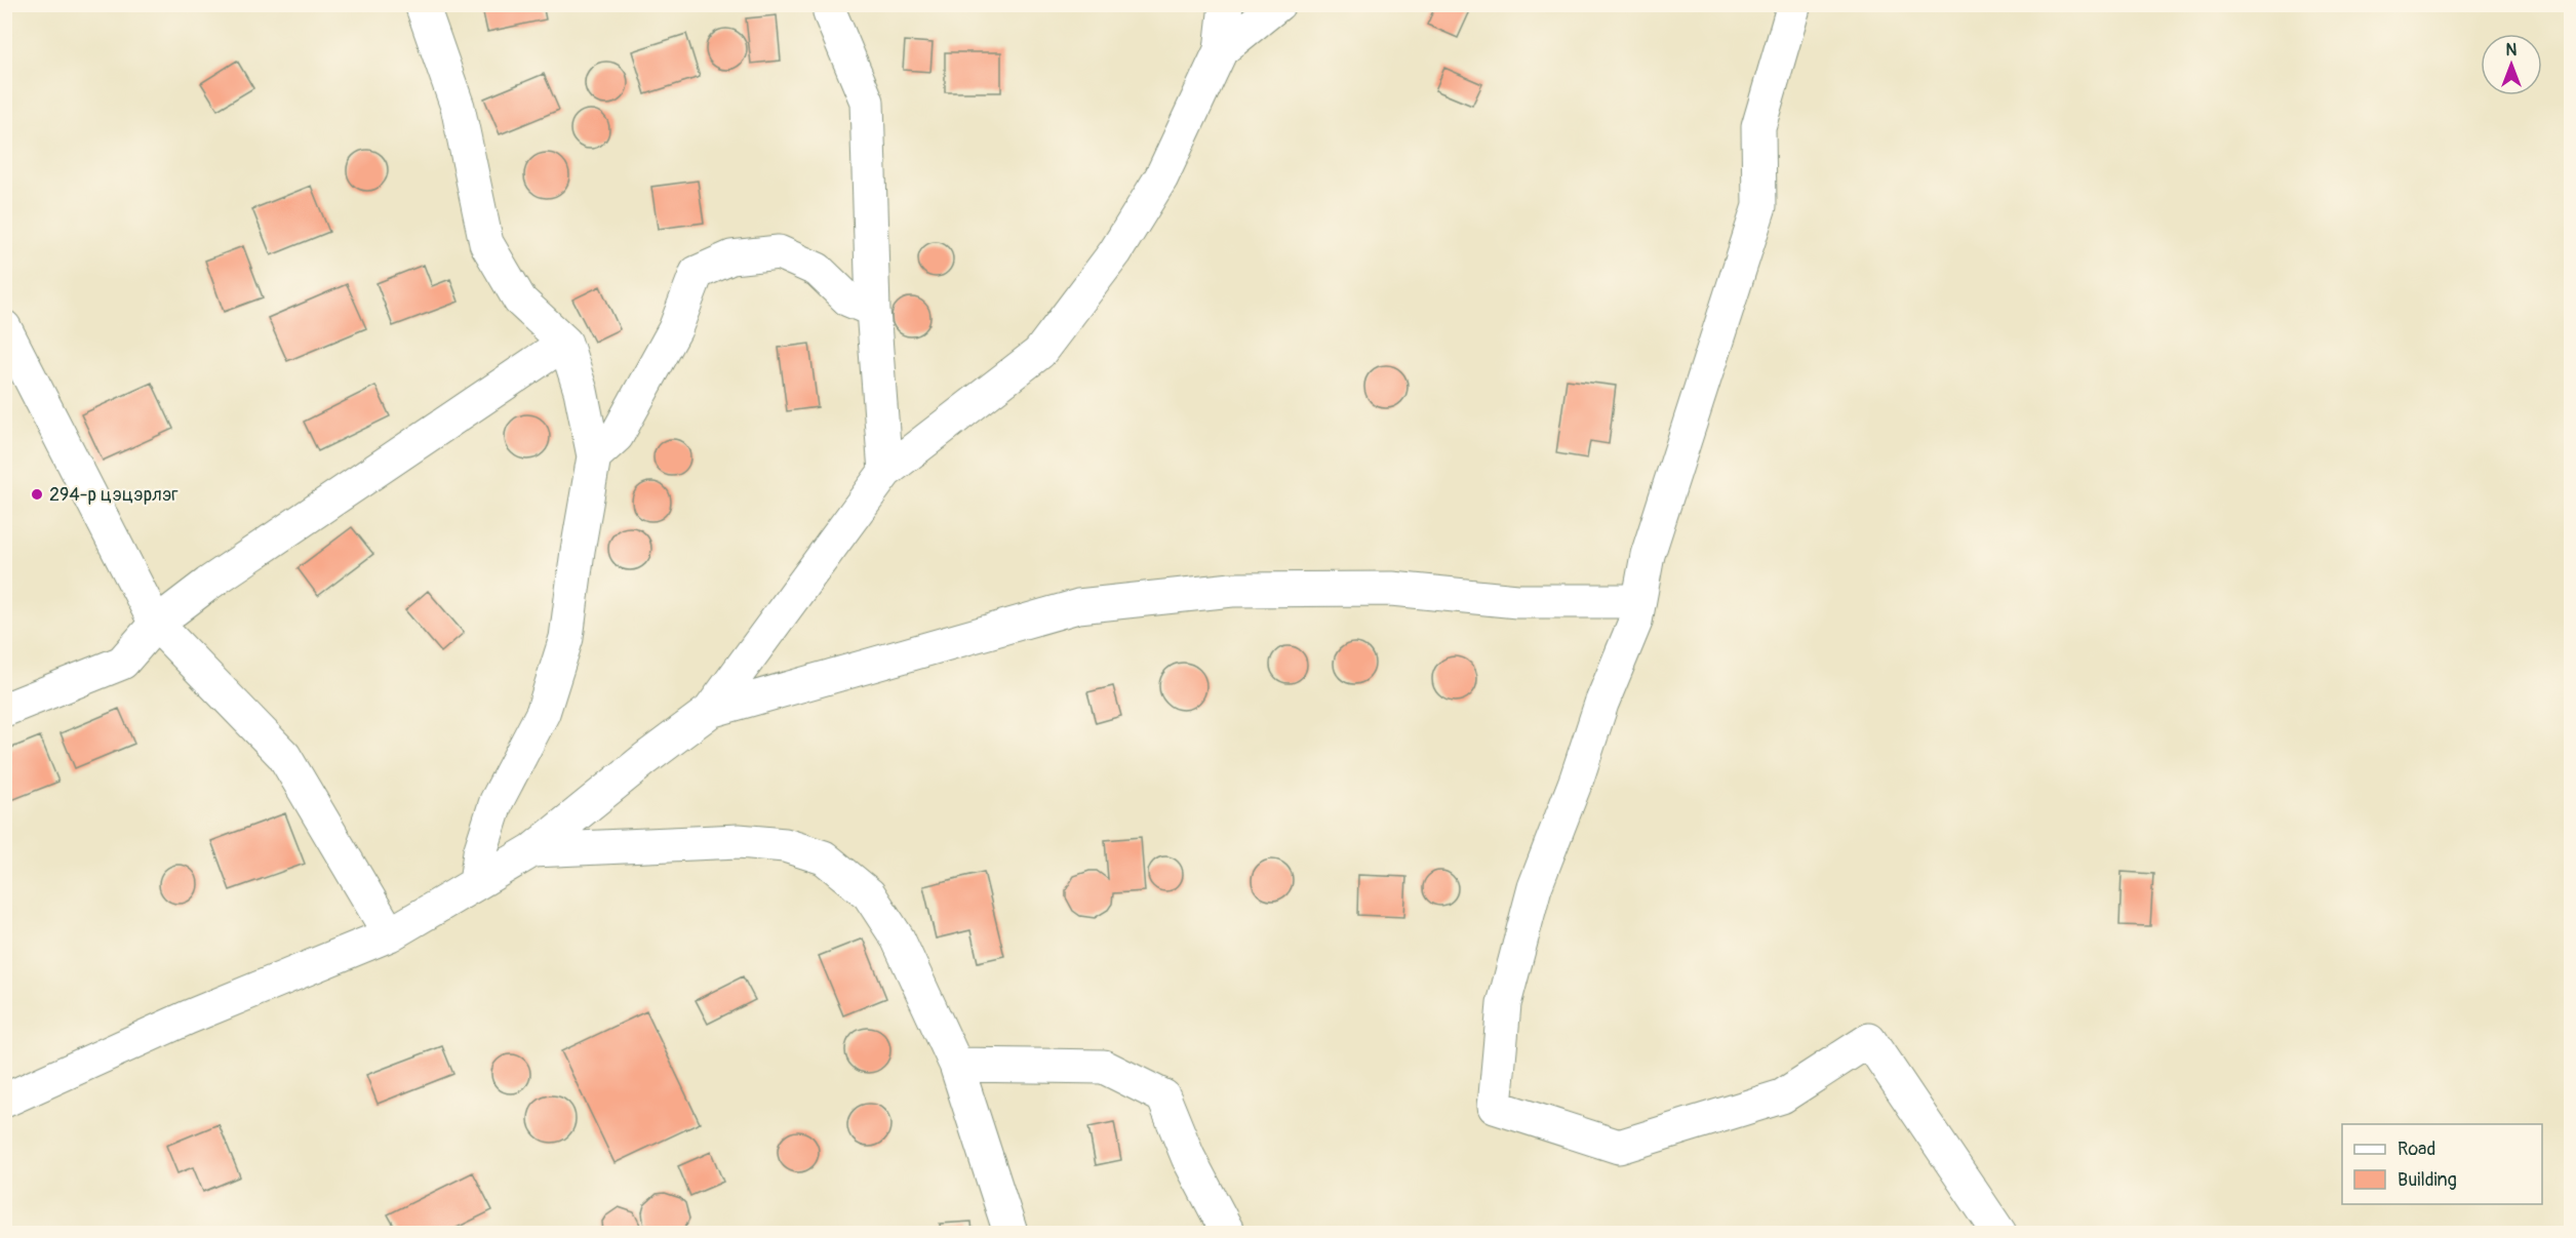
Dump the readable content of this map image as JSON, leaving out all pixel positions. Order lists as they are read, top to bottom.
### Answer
{
  "places": ["294-р цэцэрлэг"],
  "legend": ["Road", "Building"],
  "north": "top"
}
